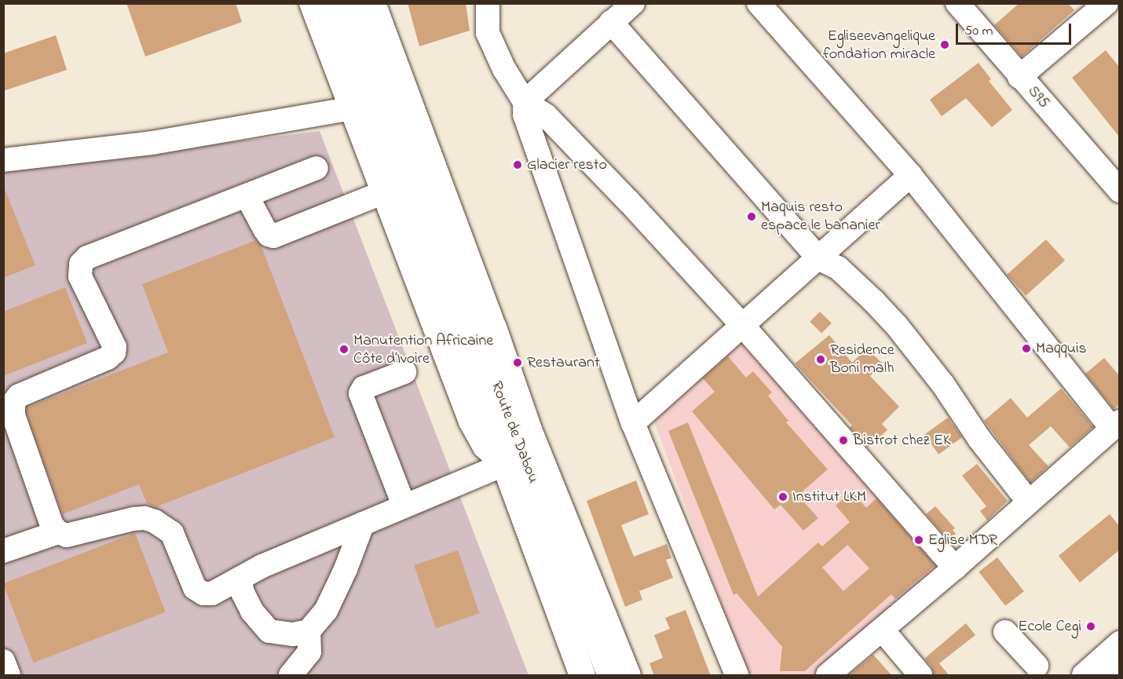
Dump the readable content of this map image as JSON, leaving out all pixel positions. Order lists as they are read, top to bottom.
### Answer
{
  "streets": {
    "main road": ["Route de Dabou"],
    "street": ["S95"]
  },
  "places": [
    "Egliseevangelique fondation miracle",
    "Glacier resto",
    "Maquis resto espace le bananier",
    "Maqquis",
    "Manutention Africaine Côte d’Ivoire",
    "Residence Boni malh",
    "Restaurant",
    "Bistrot chez EK",
    "Institut LKM",
    "Eglise MDR",
    "Ecole Cegi"
  ],
  "scale_bar": "50 m"
}
